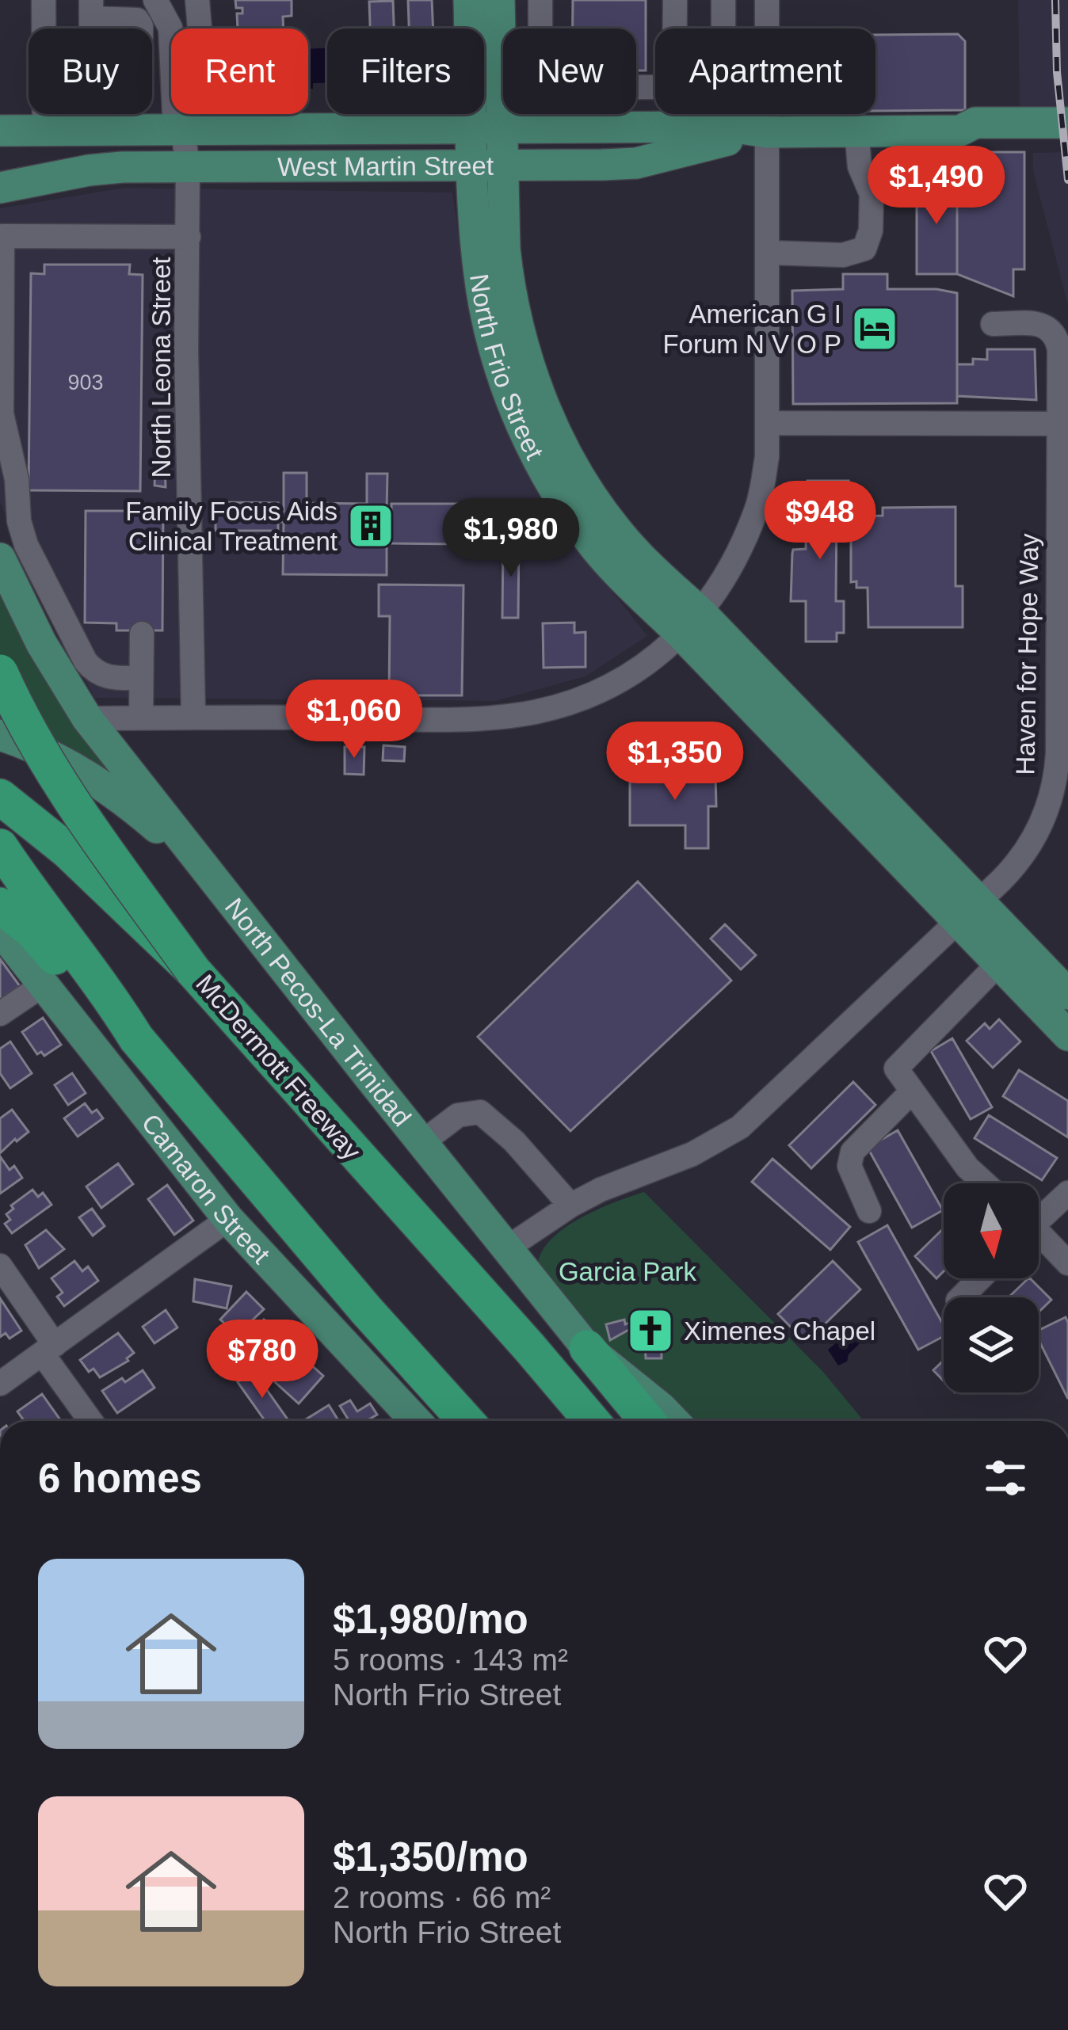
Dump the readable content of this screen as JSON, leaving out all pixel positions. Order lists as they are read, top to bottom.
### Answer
{
  "streets": {
    "highway": ["McDermott Freeway"],
    "main road": [
      "West Martin Street",
      "North Frio Street",
      "North Pecos-La Trinidad",
      "Camaron Street"
    ],
    "street": ["North Leona Street", "Haven for Hope Way"]
  },
  "crossings": [
    ["West Martin Street", "North Frio Street"],
    ["West Martin Street", "North Leona Street"],
    ["North Frio Street", "Haven for Hope Way"],
    ["Haven for Hope Way", "North Pecos-La Trinidad"]
  ],
  "parks": ["Garcia Park"],
  "places": {
    "hotel": ["American G I Forum N V O P"],
    "building": ["Family Focus Aids Clinical Treatment"],
    "church": ["Ximenes Chapel"]
  },
  "house_numbers": ["903"],
  "north": "bottom",
  "page": {
    "chip": [
      "Buy",
      "Rent",
      "Filters",
      "New",
      "Apartment"
    ],
    "price": [
      "$1,490",
      "$948",
      "$1,980",
      "$1,060",
      "$1,350",
      "$780"
    ],
    "heading": "6 homes",
    "list": [
      {
        "name": "$1,980/mo",
        "note": "5 rooms · 143 m² · North Frio Street"
      },
      {
        "name": "$1,350/mo",
        "note": "2 rooms · 66 m² · North Frio Street"
      }
    ]
  }
}
